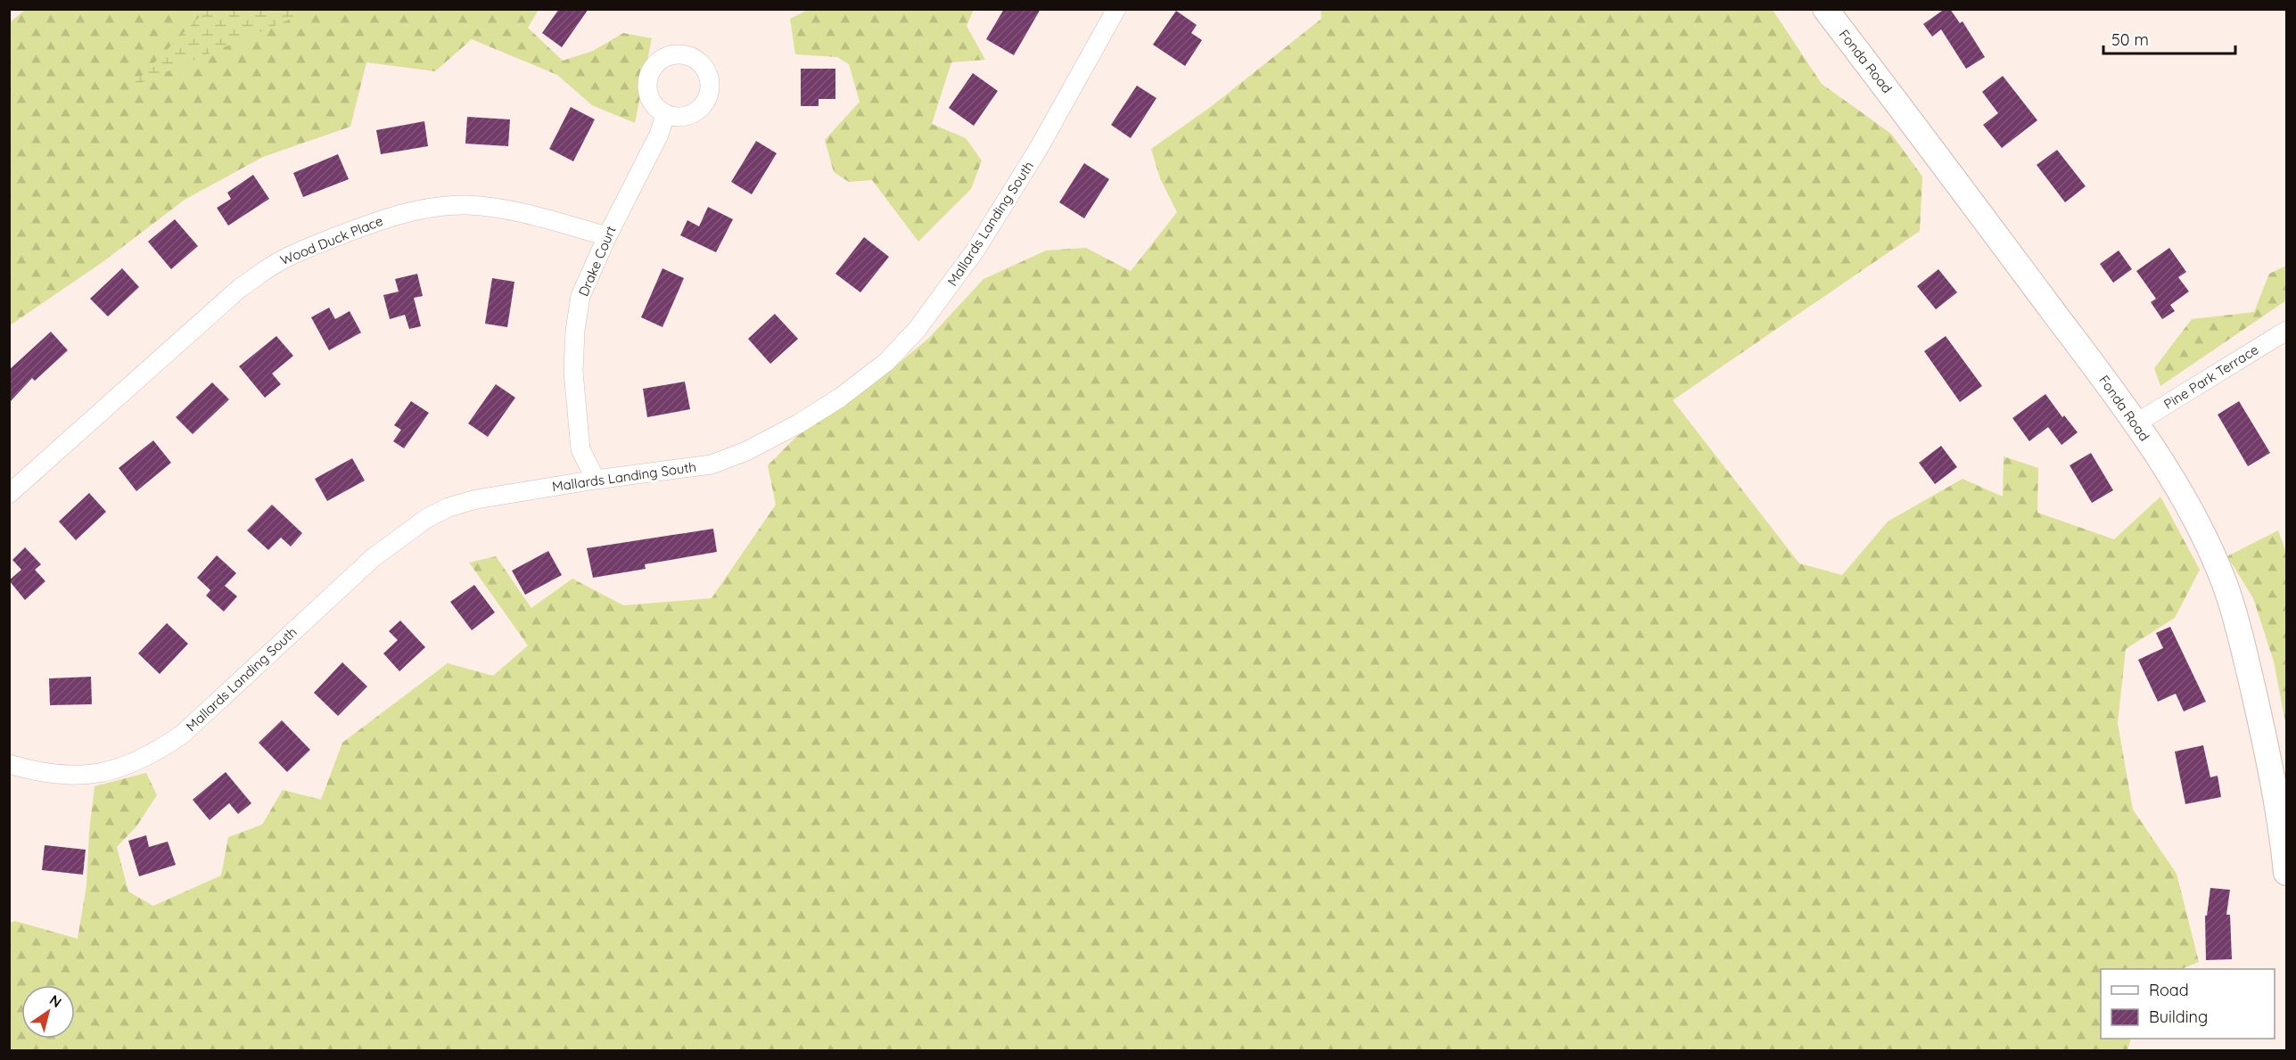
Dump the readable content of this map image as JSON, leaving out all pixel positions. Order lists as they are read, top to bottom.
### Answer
{
  "streets": {
    "street": [
      "Fonda Road",
      "Mallards Landing South",
      "Wood Duck Place",
      "Drake Court",
      "Pine Park Terrace"
    ]
  },
  "crossings": [
    ["Fonda Road", "Pine Park Terrace"],
    ["Mallards Landing South", "Drake Court"],
    ["Wood Duck Place", "Drake Court"]
  ],
  "legend": ["Road", "Building"],
  "scale_bar": "50 m",
  "north": "top right"
}
